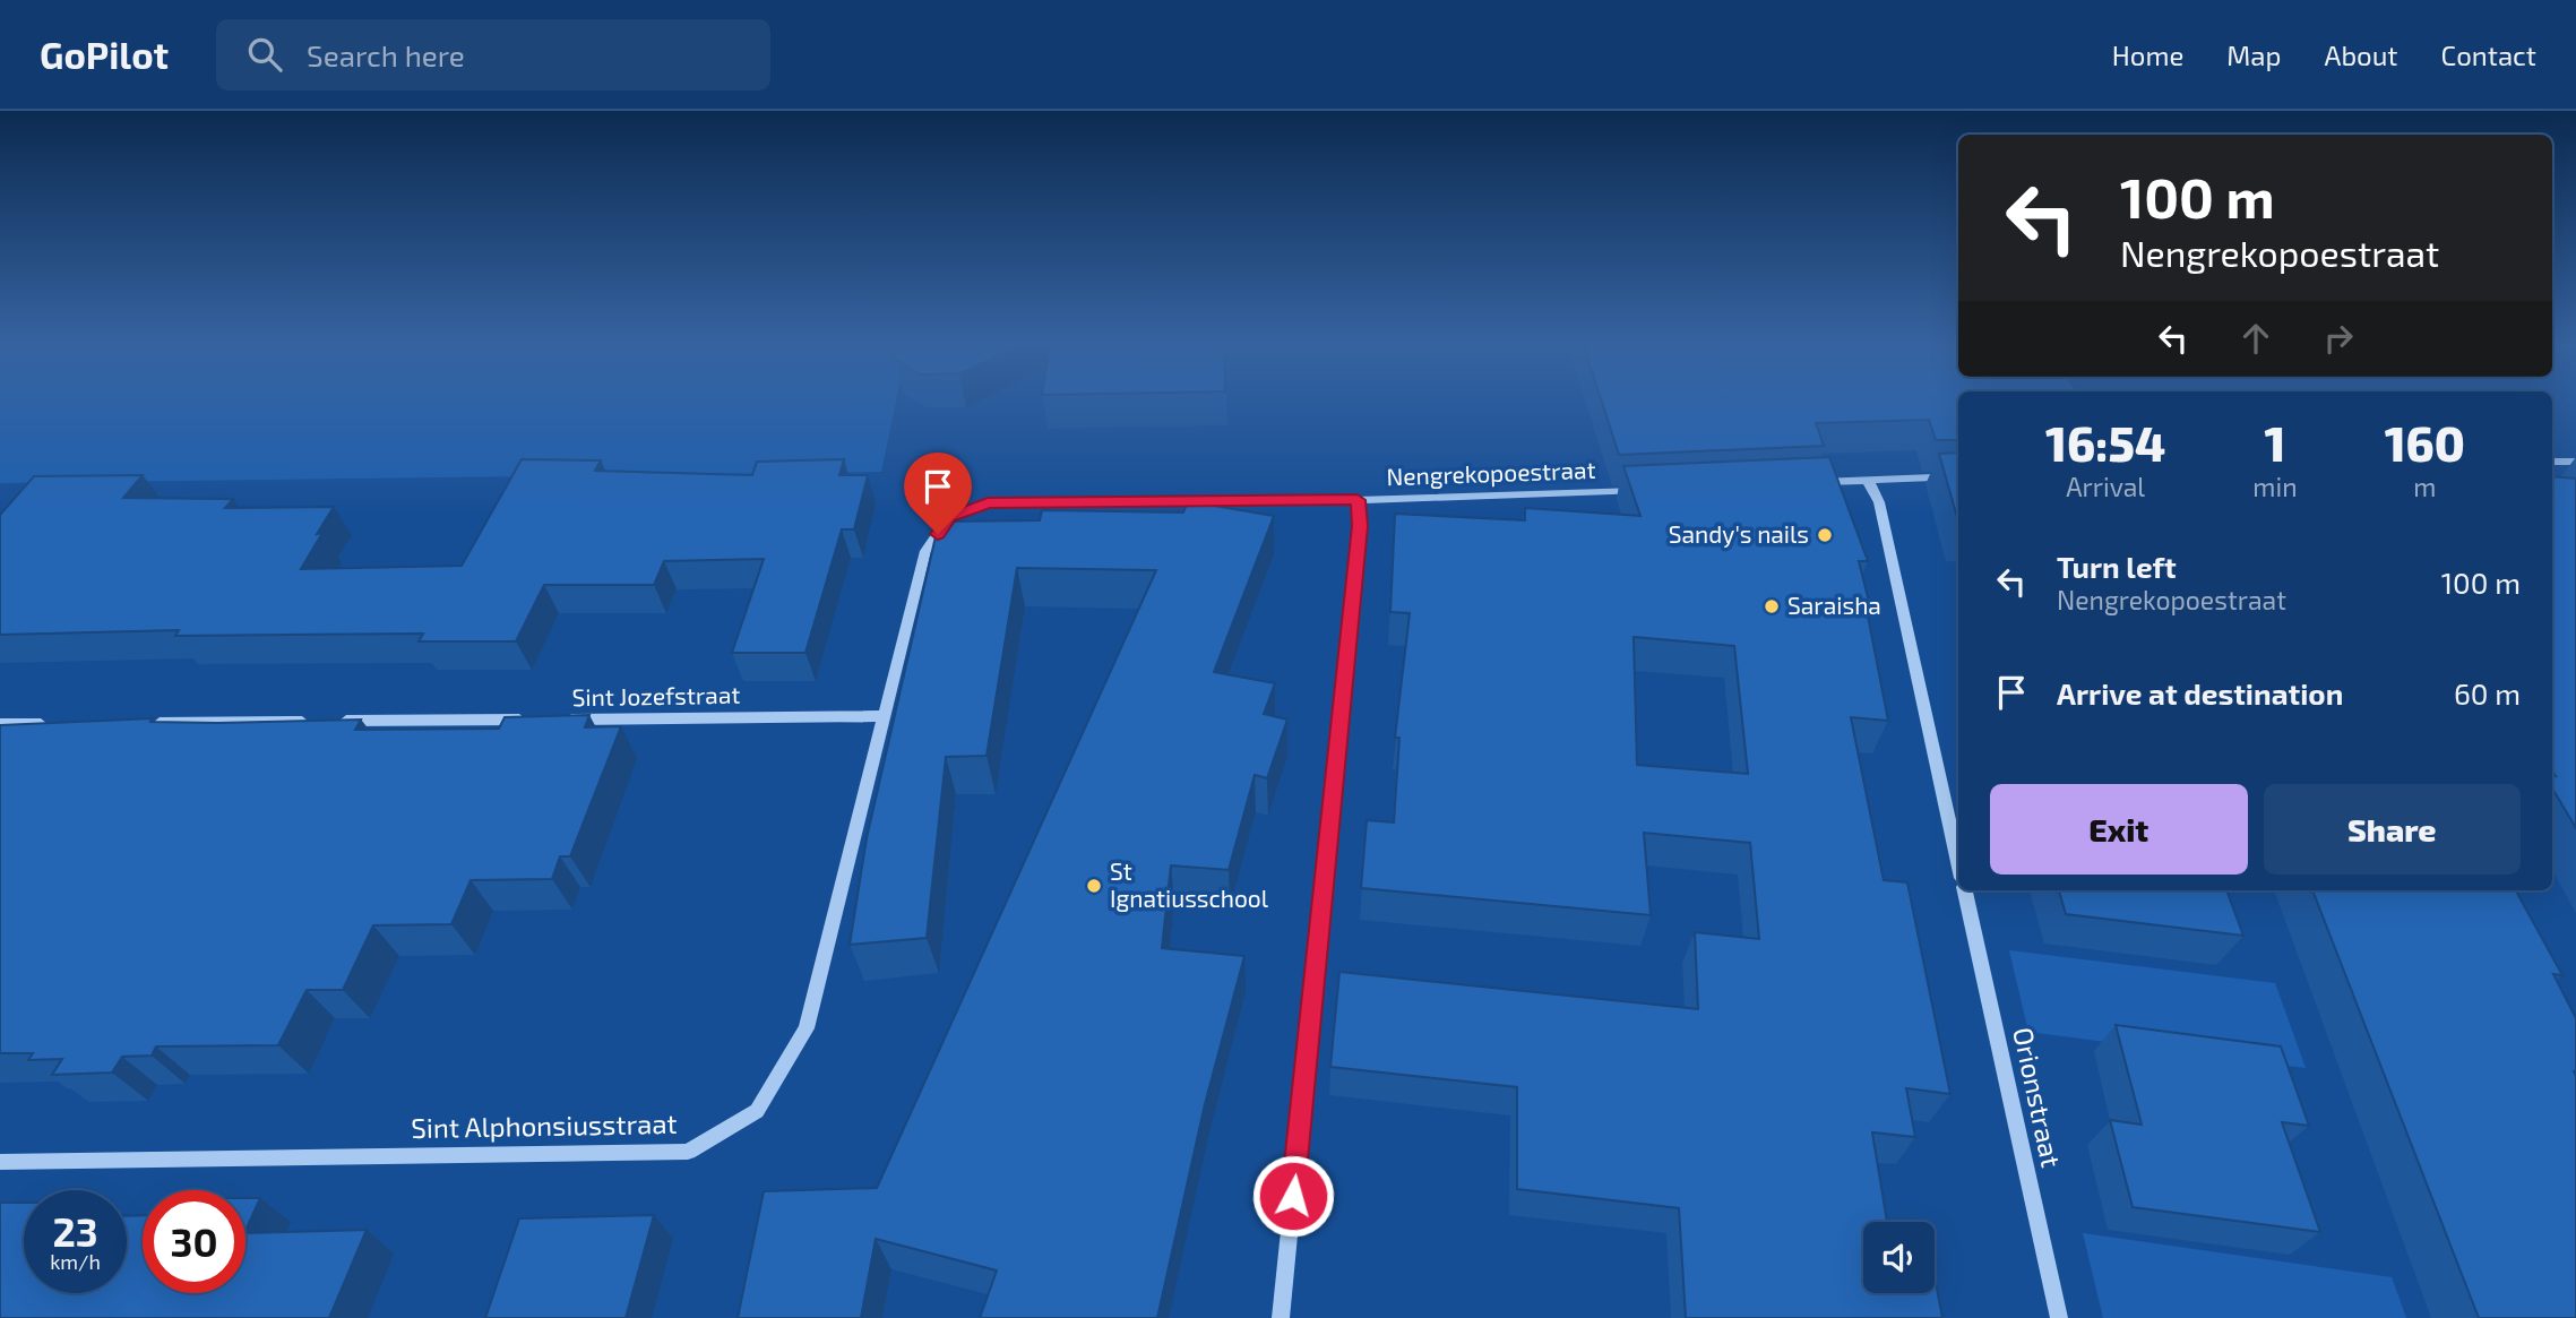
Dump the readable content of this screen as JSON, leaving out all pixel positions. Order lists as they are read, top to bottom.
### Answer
{
  "streets": {
    "street": [
      "Nengrekopoestraat",
      "Sint Jozefstraat",
      "Orionstraat",
      "Sint Alphonsiusstraat"
    ]
  },
  "crossings": [
    ["Nengrekopoestraat", "Sint Jozefstraat"],
    ["Nengrekopoestraat", "Sint Alphonsiusstraat"],
    ["Sint Jozefstraat", "Sint Alphonsiusstraat"]
  ],
  "places": ["Sandy's nails", "Saraisha", "St Ignatiusschool"],
  "page": {
    "header": "GoPilot",
    "search": "Search here",
    "nav": [
      "Home",
      "Map",
      "About",
      "Contact"
    ],
    "turn": ["100 m", "Nengrekopoestraat"],
    "eta": [
      "16:54",
      "Arrival",
      "1",
      "min",
      "160",
      "m"
    ],
    "list": [
      {
        "name": "Turn left",
        "note": "Nengrekopoestraat",
        "value": "100 m"
      },
      {
        "name": "Arrive at destination",
        "value": "60 m"
      }
    ],
    "buttons": ["Exit", "Share"],
    "speed": "23 km/h",
    "limit": "30"
  }
}
